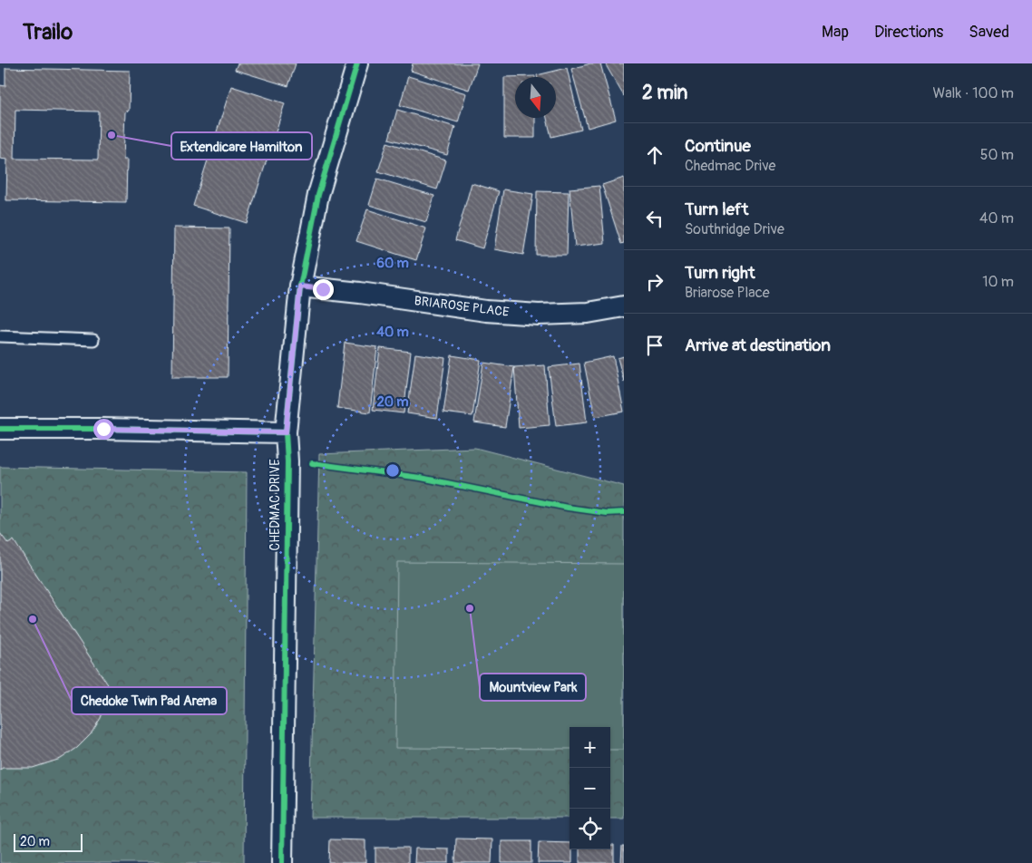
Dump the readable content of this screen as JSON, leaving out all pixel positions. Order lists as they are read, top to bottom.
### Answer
{
  "streets": {
    "street": ["BRIAROSE PLACE", "CHEDMAC DRIVE"]
  },
  "crossings": [
    ["BRIAROSE PLACE", "CHEDMAC DRIVE"]
  ],
  "places": ["Extendicare Hamilton", "Mountview Park", "Chedoke Twin Pad Arena"],
  "scale_bar": "20 m",
  "north": "bottom",
  "page": {
    "header": "Trailo",
    "nav": ["Map", "Directions", "Saved"],
    "heading": ["2 min", "Walk · 100 m"],
    "list": [
      ["Continue", "Chedmac Drive", "50 m"],
      ["Turn left", "Southridge Drive", "40 m"],
      ["Turn right", "Briarose Place", "10 m"],
      "Arrive at destination"
    ],
    "map_buttons": ["+", "−"],
    "scale": "20 m"
  },
  "rings": ["60 m", "40 m", "20 m"]
}
